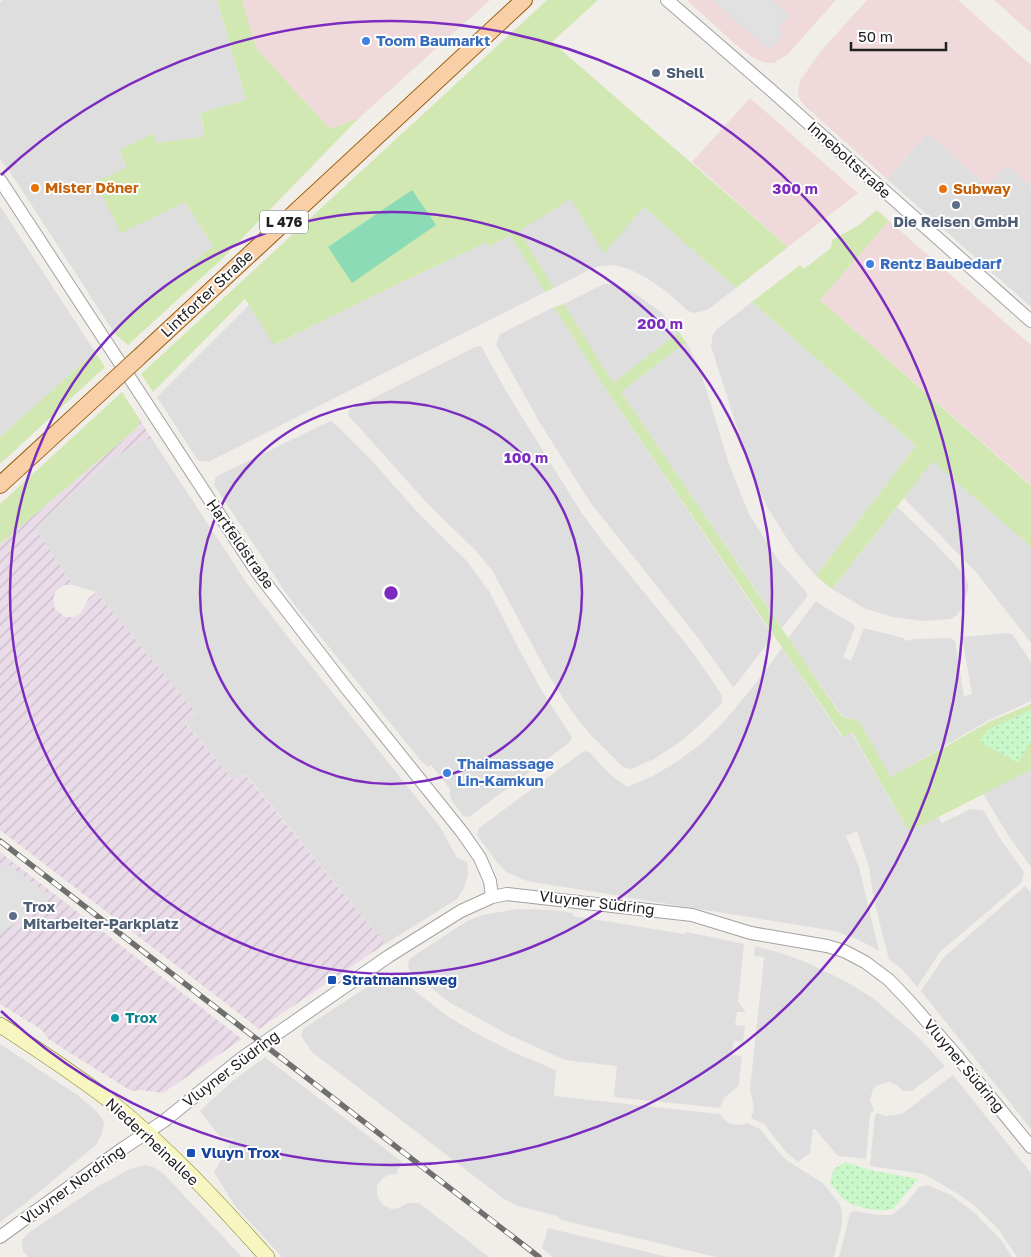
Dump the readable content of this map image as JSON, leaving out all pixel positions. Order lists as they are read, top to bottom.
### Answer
{
  "streets": {
    "main road": ["L 476", "Lintforter Straße", "Niederrheinallee"],
    "street": [
      "Inneboltstraße",
      "Hartfeldstraße",
      "Vluyner Südring",
      "Vluyner Nordring"
    ]
  },
  "crossings": [
    ["Hartfeldstraße", "Vluyner Südring"],
    ["Vluyner Südring", "Niederrheinallee"],
    ["Vluyner Südring", "Vluyner Nordring"],
    ["Niederrheinallee", "Vluyner Nordring"]
  ],
  "places": {
    "other": [
      "Toom Baumarkt",
      "Shell",
      "Mister Döner",
      "Subway",
      "Die Reisen GmbH",
      "Rentz Baubedarf",
      "Thaimassage Lin-Kamkun",
      "Trox Mitarbeiter-Parkplatz",
      "Trox"
    ],
    "transit": ["Stratmannsweg", "Vluyn Trox"]
  },
  "scale_bar": "50 m",
  "rings": ["300 m", "200 m", "100 m"]
}
